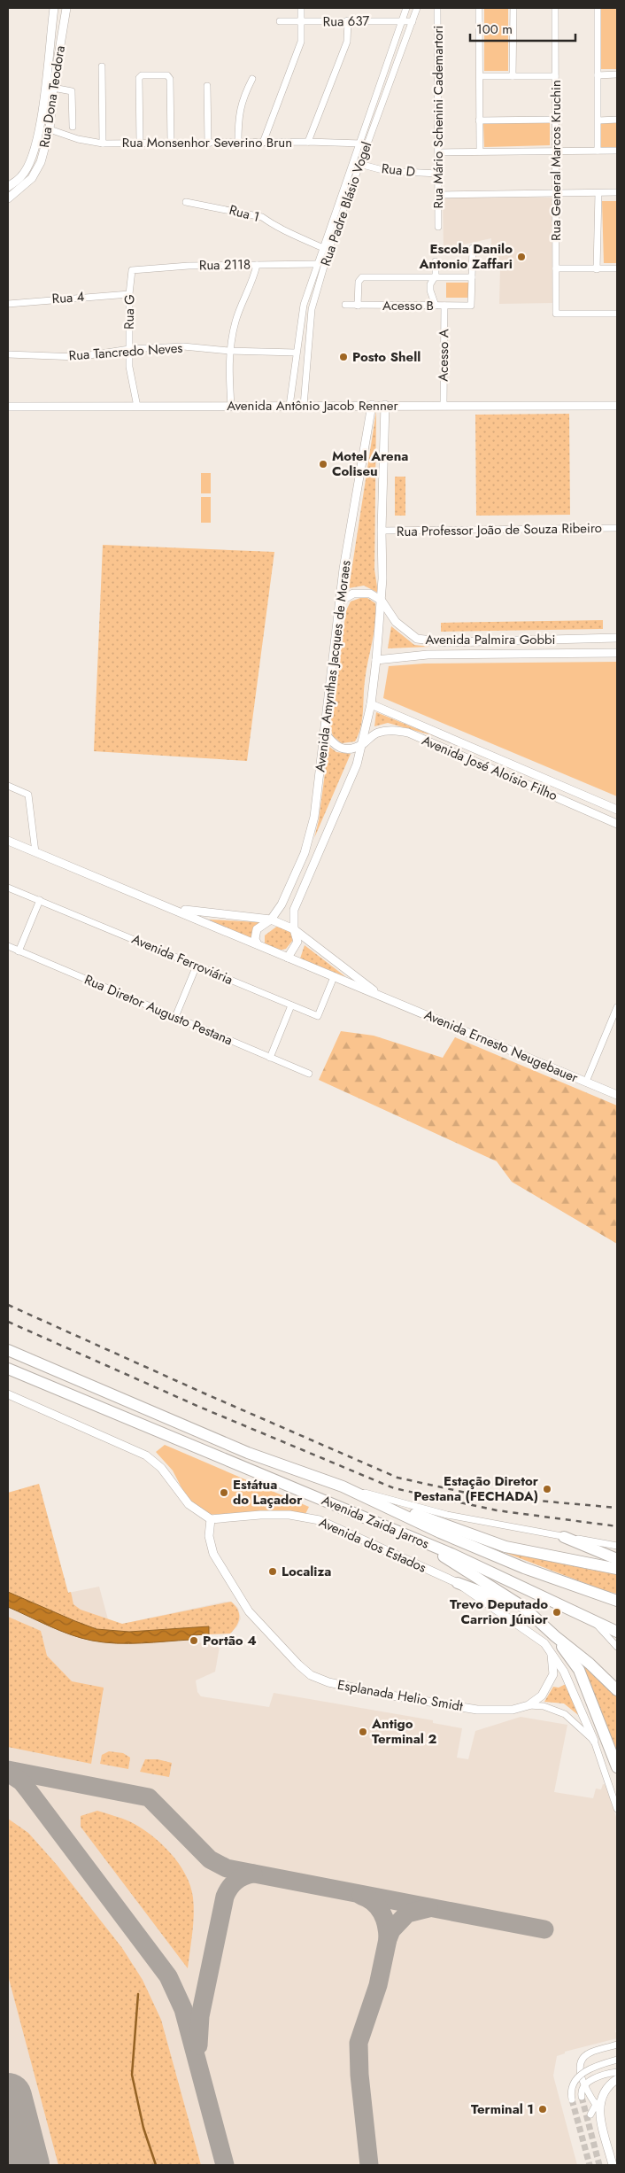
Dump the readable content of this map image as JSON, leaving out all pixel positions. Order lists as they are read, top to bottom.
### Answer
{
  "streets": {
    "highway": ["Avenida Zaida Jarros"],
    "street": [
      "Rua 637",
      "Rua Dona Teodora",
      "Rua Mário Schenini Cademartori",
      "Rua Monsenhor Severino Brun",
      "Rua General Marcos Kruchin",
      "Rua D",
      "Rua Padre Blásio Vogel",
      "Rua 1",
      "Rua 2118",
      "Rua 4",
      "Acesso B",
      "Rua G",
      "Rua Tancredo Neves",
      "Acesso A",
      "Avenida Antônio Jacob Renner",
      "Rua Professor João de Souza Ribeiro",
      "Avenida Palmira Gobbi",
      "Avenida Amynthas Jacques de Moraes",
      "Avenida José Aloísio Filho",
      "Avenida Ferroviária",
      "Rua Diretor Augusto Pestana",
      "Avenida Ernesto Neugebauer",
      "Avenida dos Estados",
      "Esplanada Helio Smidt"
    ]
  },
  "crossings": [
    ["Rua 637", "Rua Padre Blásio Vogel"],
    ["Rua Dona Teodora", "Rua Monsenhor Severino Brun"],
    ["Rua Mário Schenini Cademartori", "Rua D"],
    ["Rua Monsenhor Severino Brun", "Rua Padre Blásio Vogel"],
    ["Rua D", "Rua Padre Blásio Vogel"],
    ["Rua Padre Blásio Vogel", "Rua 1"],
    ["Rua Padre Blásio Vogel", "Rua 2118"],
    ["Rua Padre Blásio Vogel", "Rua Tancredo Neves"],
    ["Rua Padre Blásio Vogel", "Avenida Antônio Jacob Renner"],
    ["Rua 2118", "Rua G"],
    ["Rua 4", "Rua G"],
    ["Acesso B", "Acesso A"],
    ["Rua G", "Rua Tancredo Neves"],
    ["Rua G", "Avenida Antônio Jacob Renner"],
    ["Acesso A", "Avenida Antônio Jacob Renner"],
    ["Avenida Antônio Jacob Renner", "Avenida Amynthas Jacques de Moraes"],
    ["Avenida Amynthas Jacques de Moraes", "Avenida Ernesto Neugebauer"],
    ["Avenida Ferroviária", "Avenida Ernesto Neugebauer"],
    ["Avenida dos Estados", "Esplanada Helio Smidt"]
  ],
  "places": [
    "Escola Danilo Antonio Zaffari",
    "Posto Shell",
    "Motel Arena Coliseu",
    "Estação Diretor Pestana (FECHADA)",
    "Estátua do Laçador",
    "Localiza",
    "Trevo Deputado Carrion Júnior",
    "Portão 4",
    "Antigo Terminal 2",
    "Terminal 1"
  ],
  "scale_bar": "100 m"
}
